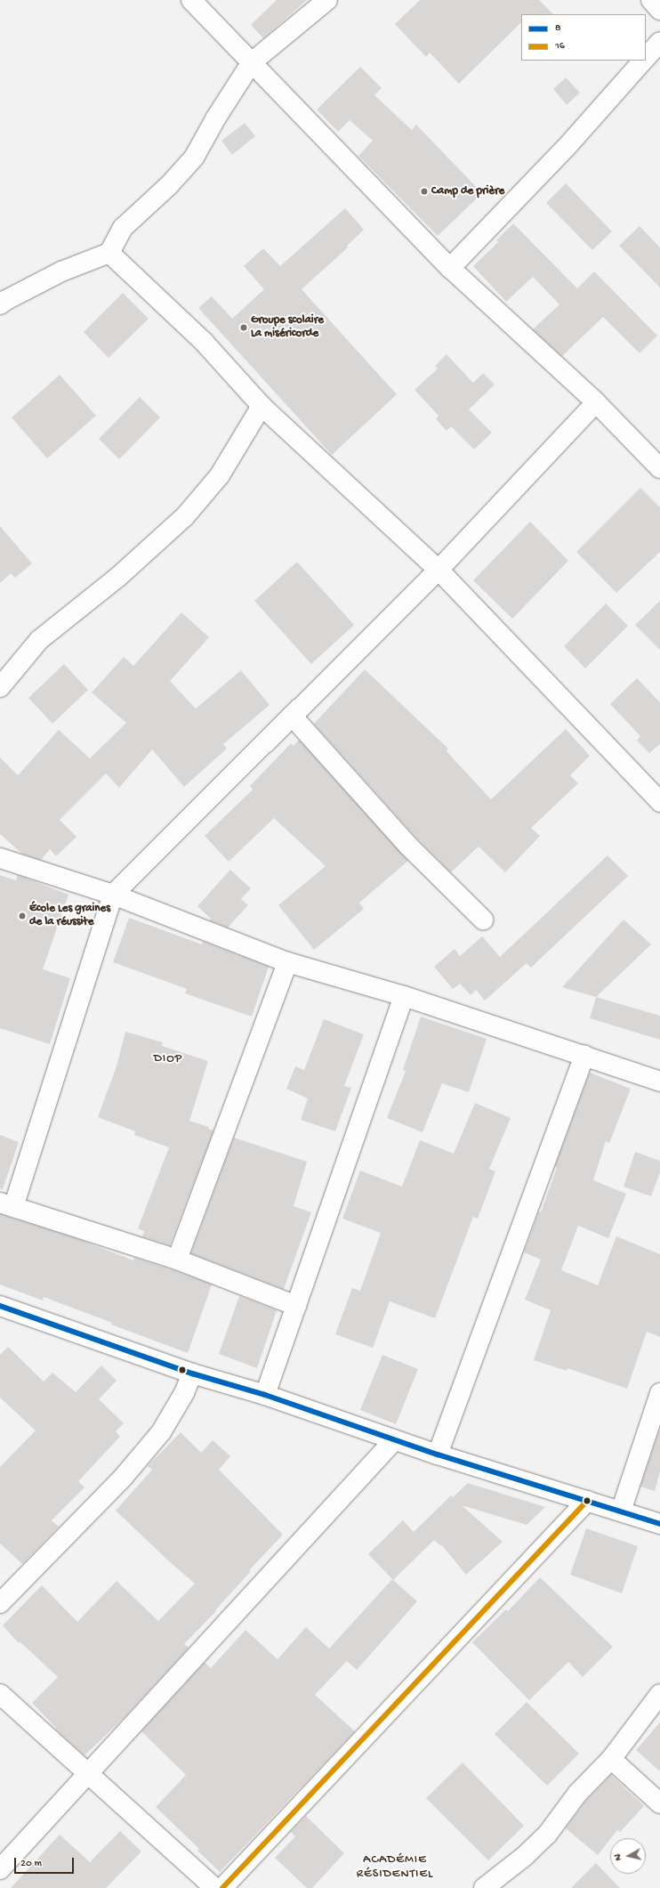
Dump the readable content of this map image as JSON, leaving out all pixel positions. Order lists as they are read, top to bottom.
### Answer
{
  "districts": ["DIOP", "ACADÉMIE RÉSIDENTIEL"],
  "places": ["Camp de prière", "Groupe scolaire La miséricorde", "École Les graines de la réussite"],
  "lines": ["transit line 8", "transit line 16"],
  "legend": ["8", "16"],
  "scale_bar": "20 m",
  "north": "left"
}
